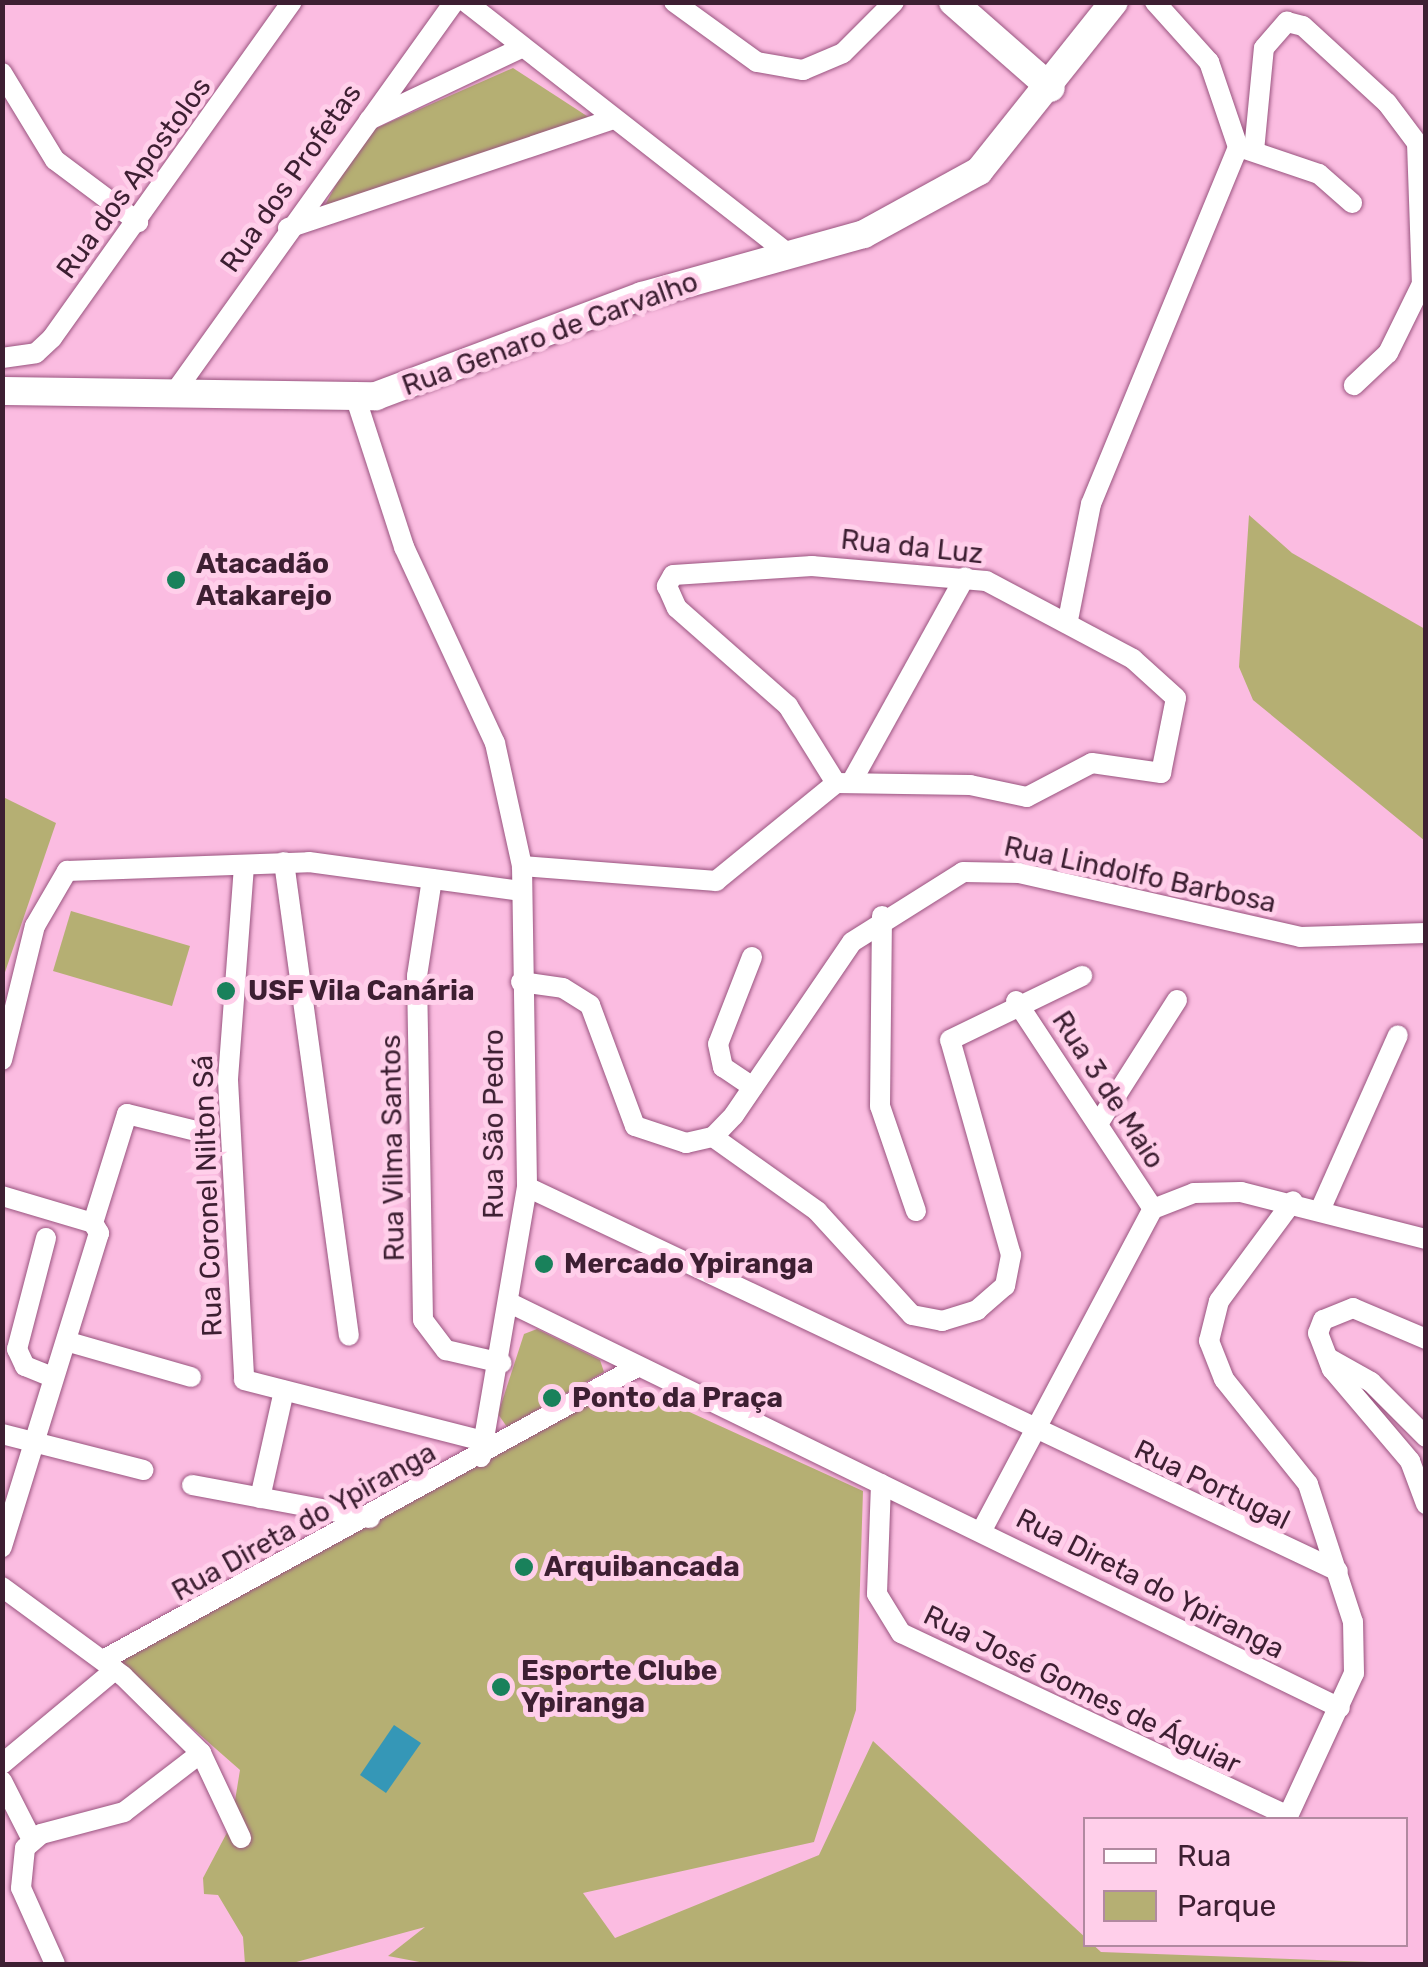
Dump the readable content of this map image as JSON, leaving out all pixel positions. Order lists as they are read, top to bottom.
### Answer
{
  "streets": {
    "main road": ["Rua Genaro de Carvalho"],
    "street": [
      "Rua dos Apostolos",
      "Rua dos Profetas",
      "Rua da Luz",
      "Rua Lindolfo Barbosa",
      "Rua 3 de Maio",
      "Rua São Pedro",
      "Rua Vilma Santos",
      "Rua Coronel Nilton Sá",
      "Rua Portugal",
      "Rua Direta do Ypiranga",
      "Rua José Gomes de Águiar"
    ]
  },
  "crossings": [
    ["Rua dos Profetas", "Rua Genaro de Carvalho"],
    ["Rua Genaro de Carvalho", "Rua São Pedro"],
    ["Rua São Pedro", "Rua Vilma Santos"],
    ["Rua São Pedro", "Rua Portugal"],
    ["Rua São Pedro", "Rua Direta do Ypiranga"],
    ["Rua Direta do Ypiranga", "Rua José Gomes de Águiar"]
  ],
  "places": [
    "Atacadão Atakarejo",
    "USF Vila Canária",
    "Mercado Ypiranga",
    "Ponto da Praça",
    "Arquibancada",
    "Esporte Clube Ypiranga"
  ],
  "legend": ["Rua", "Parque"]
}
